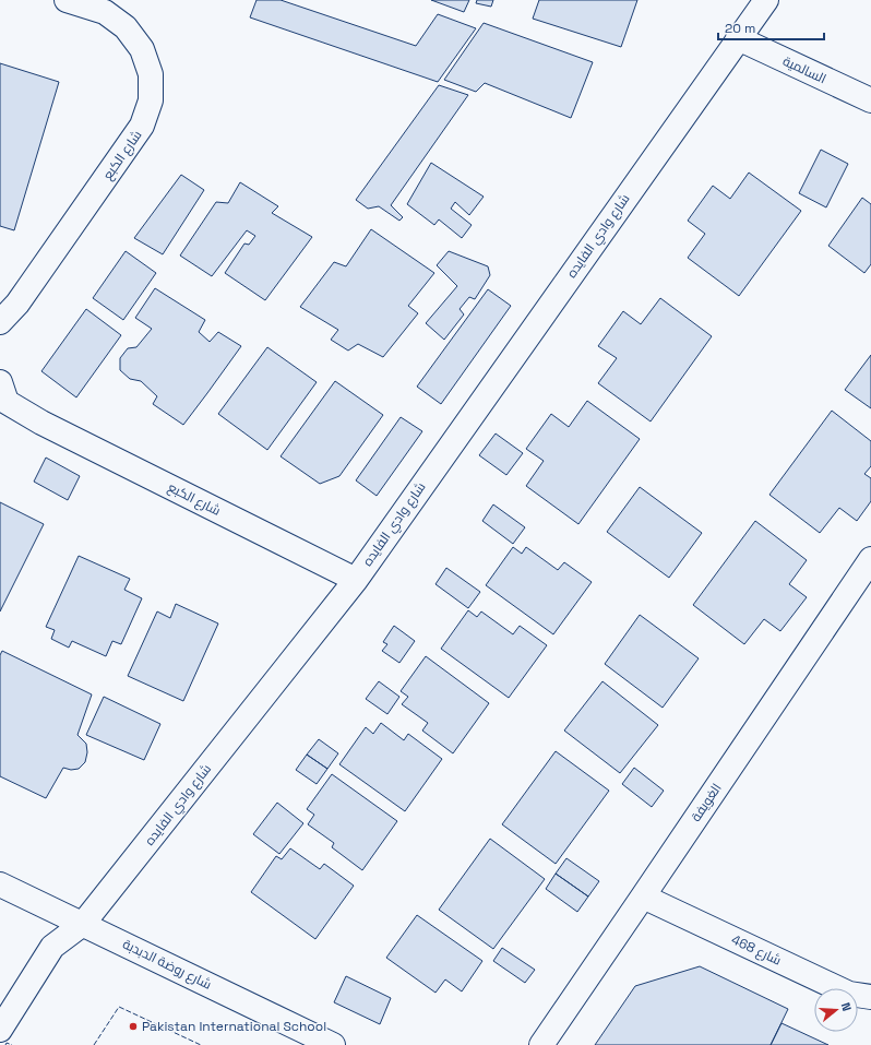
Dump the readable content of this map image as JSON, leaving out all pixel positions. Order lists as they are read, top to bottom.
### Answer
{
  "streets": {
    "street": [
      "السالمية",
      "شارع الكبع",
      "شارع وادي الفايده",
      "الغويفة",
      "شارع 468",
      "شارع روضة الدبدبة"
    ]
  },
  "crossings": [
    ["السالمية", "شارع وادي الفايده"],
    ["شارع الكبع", "شارع وادي الفايده"],
    ["شارع وادي الفايده", "شارع روضة الدبدبة"],
    ["الغويفة", "شارع 468"]
  ],
  "places": ["Pakistan International School"],
  "scale_bar": "20 m",
  "north": "right"
}
